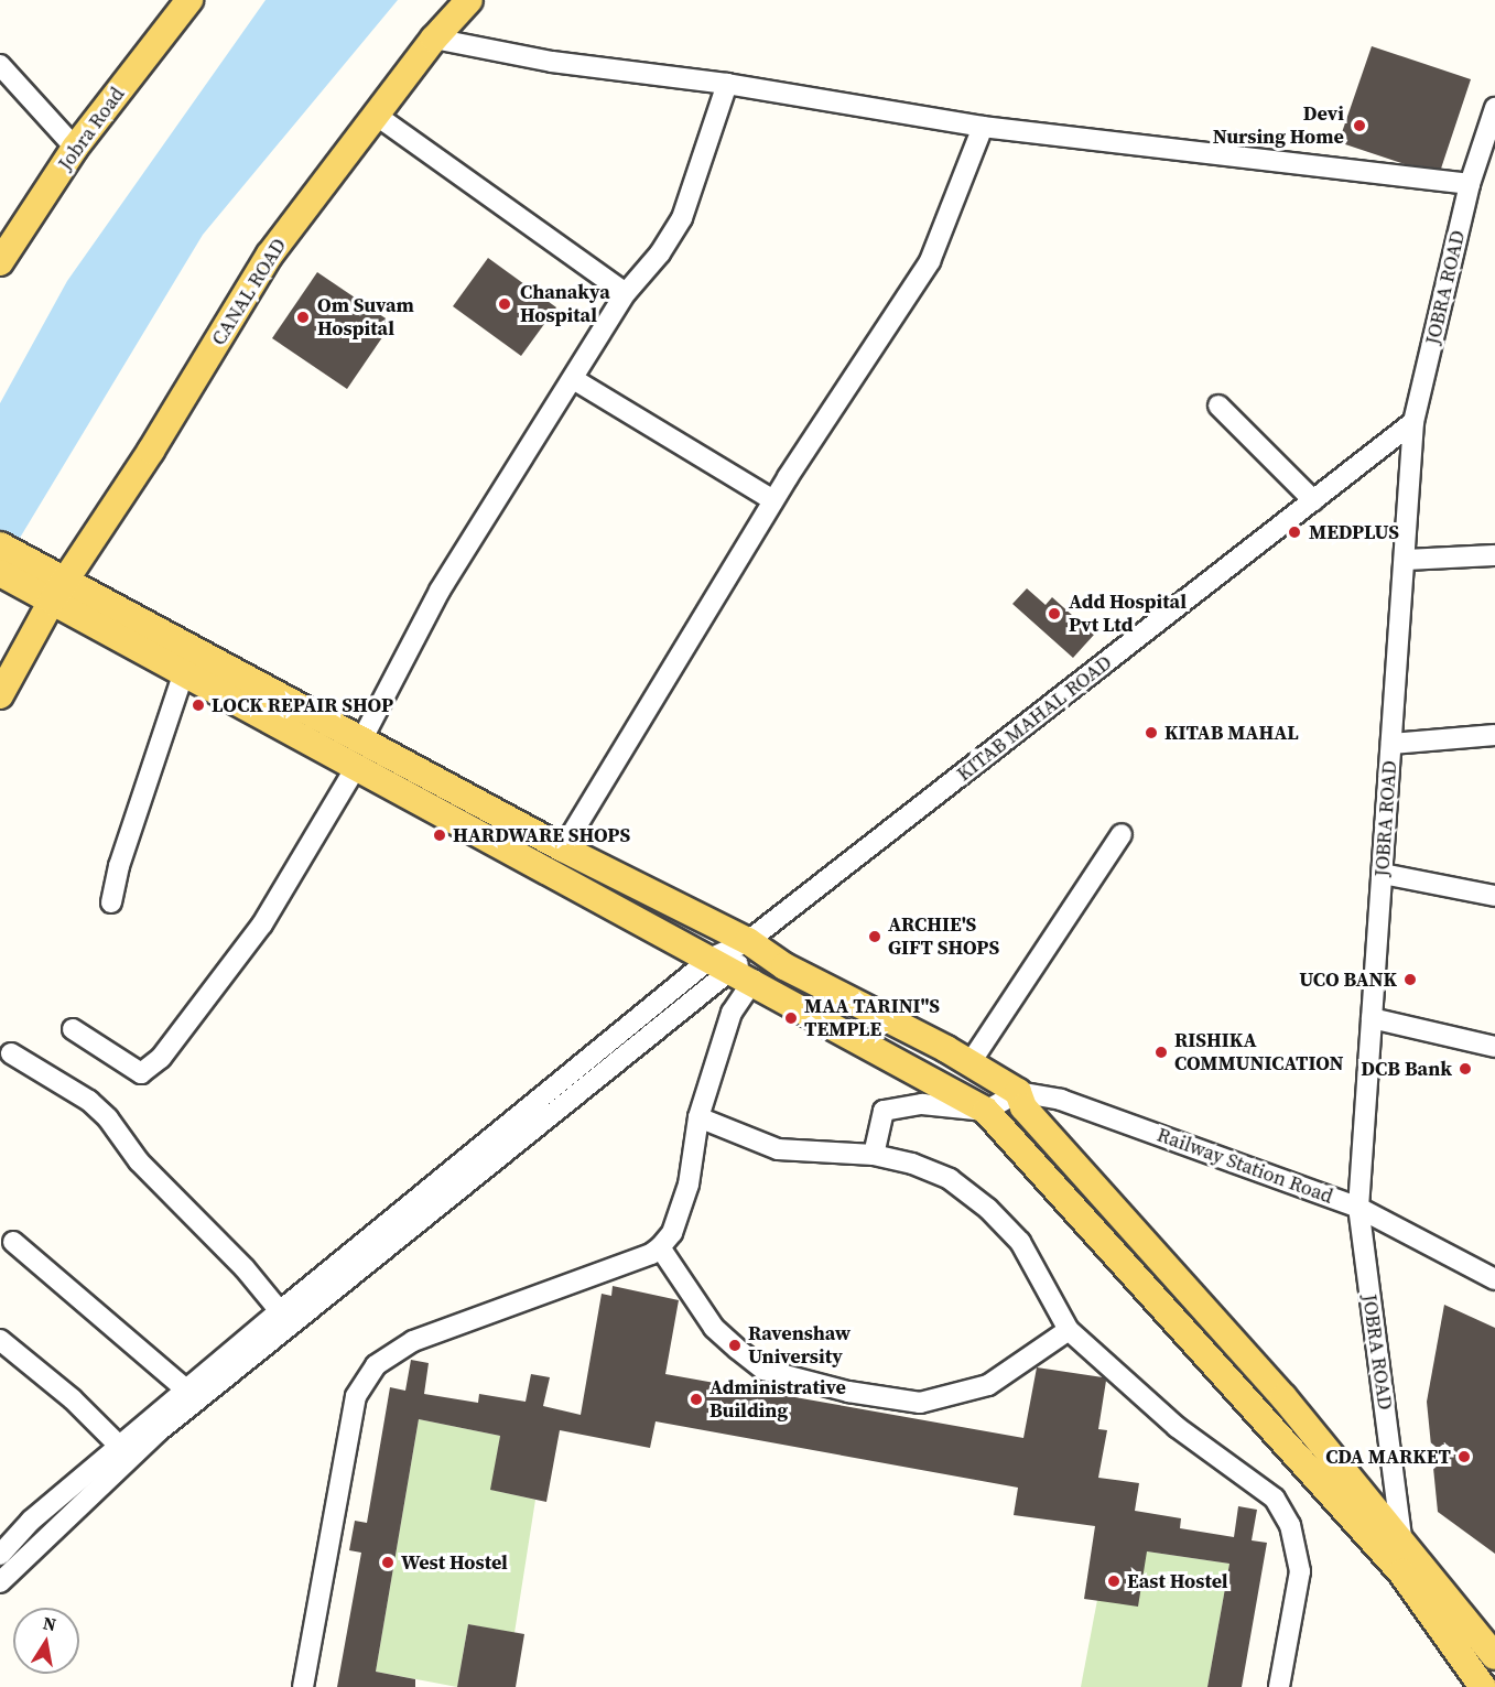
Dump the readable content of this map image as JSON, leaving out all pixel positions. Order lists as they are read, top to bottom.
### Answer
{
  "streets": {
    "main road": ["Jobra Road", "CANAL ROAD"],
    "street": ["JOBRA ROAD", "KITAB MAHAL ROAD", "Railway Station Road"]
  },
  "crossings": [
    ["JOBRA ROAD", "KITAB MAHAL ROAD"],
    ["JOBRA ROAD", "Railway Station Road"]
  ],
  "places": [
    "Devi Nursing Home",
    "Chanakya Hospital",
    "Om Suvam Hospital",
    "MEDPLUS",
    "Add Hospital Pvt Ltd",
    "LOCK REPAIR SHOP",
    "KITAB MAHAL",
    "HARDWARE SHOPS",
    "ARCHIE'S GIFT SHOPS",
    "UCO BANK",
    "MAA TARINI\"S TEMPLE",
    "RISHIKA COMMUNICATION",
    "DCB Bank",
    "Ravenshaw University",
    "Administrative Building",
    "CDA MARKET",
    "West Hostel",
    "East Hostel"
  ],
  "north": "top"
}
